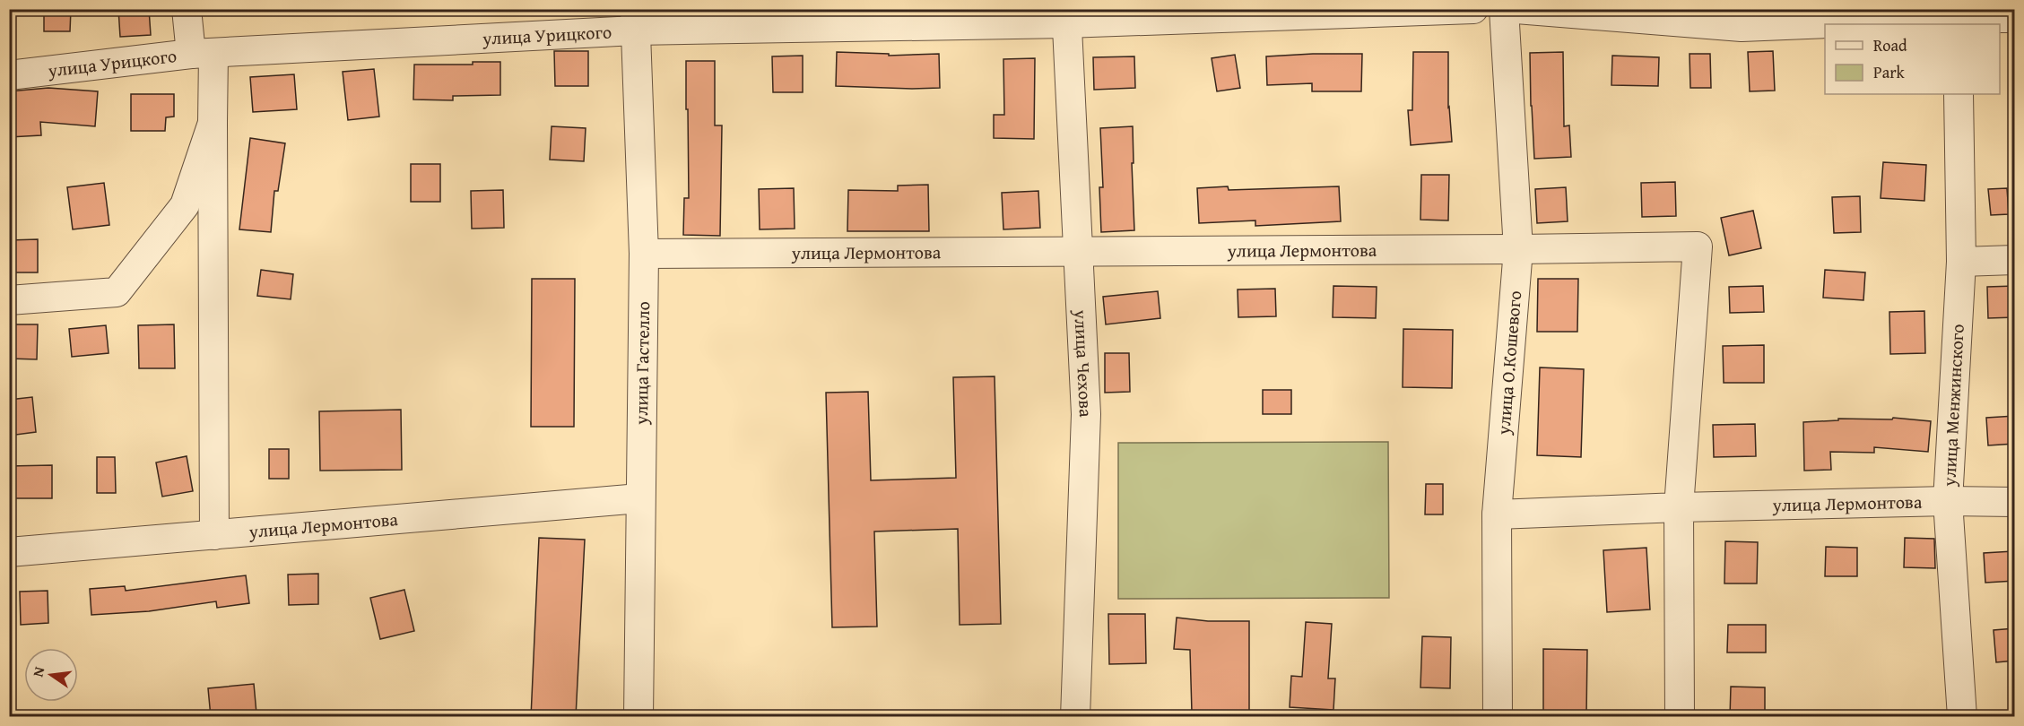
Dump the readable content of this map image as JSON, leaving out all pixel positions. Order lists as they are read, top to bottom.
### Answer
{
  "streets": {
    "street": [
      "улица Урицкого",
      "улица Лермонтова",
      "улица Гастелло",
      "улица Чехова",
      "улица О.Кошевого",
      "улица Менжинского"
    ]
  },
  "crossings": [
    ["улица Урицкого", "улица Гастелло"],
    ["улица Урицкого", "улица Чехова"],
    ["улица Лермонтова", "улица Гастелло"],
    ["улица Лермонтова", "улица Чехова"],
    ["улица Лермонтова", "улица О.Кошевого"],
    ["улица Лермонтова", "улица Менжинского"]
  ],
  "legend": ["Road", "Park"],
  "north": "left"
}
